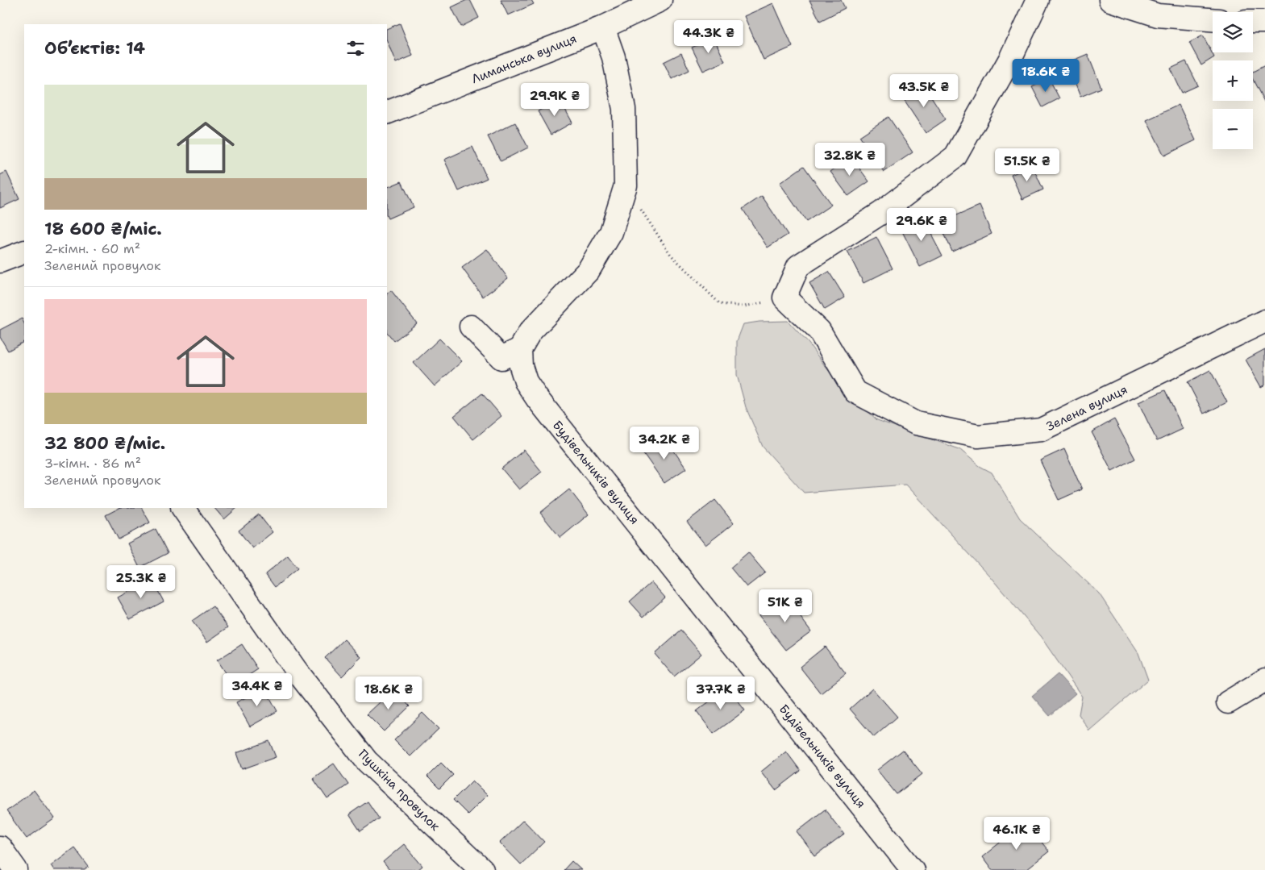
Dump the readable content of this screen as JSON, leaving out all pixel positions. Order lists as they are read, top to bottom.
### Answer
{
  "streets": {
    "street": [
      "Лиманська вулиця",
      "Зелена вулиця",
      "Будівельників вулиця",
      "Пушкіна провулок"
    ]
  },
  "page": {
    "map_buttons": ["+", "−"],
    "price": [
      "44.3K ₴",
      "18.6K ₴",
      "43.5K ₴",
      "29.9K ₴",
      "32.8K ₴",
      "51.5K ₴",
      "29.6K ₴",
      "34.2K ₴",
      "25.3K ₴",
      "51K ₴",
      "34.4K ₴",
      "18.6K ₴",
      "37.7K ₴",
      "46.1K ₴"
    ],
    "heading": "Об’єктів: 14",
    "list": [
      {
        "name": "18 600 ₴/міс.",
        "note": "2-кімн. · 60 m² · Зелений провулок"
      },
      {
        "name": "32 800 ₴/міс.",
        "note": "3-кімн. · 86 m² · Зелений провулок"
      }
    ]
  }
}
